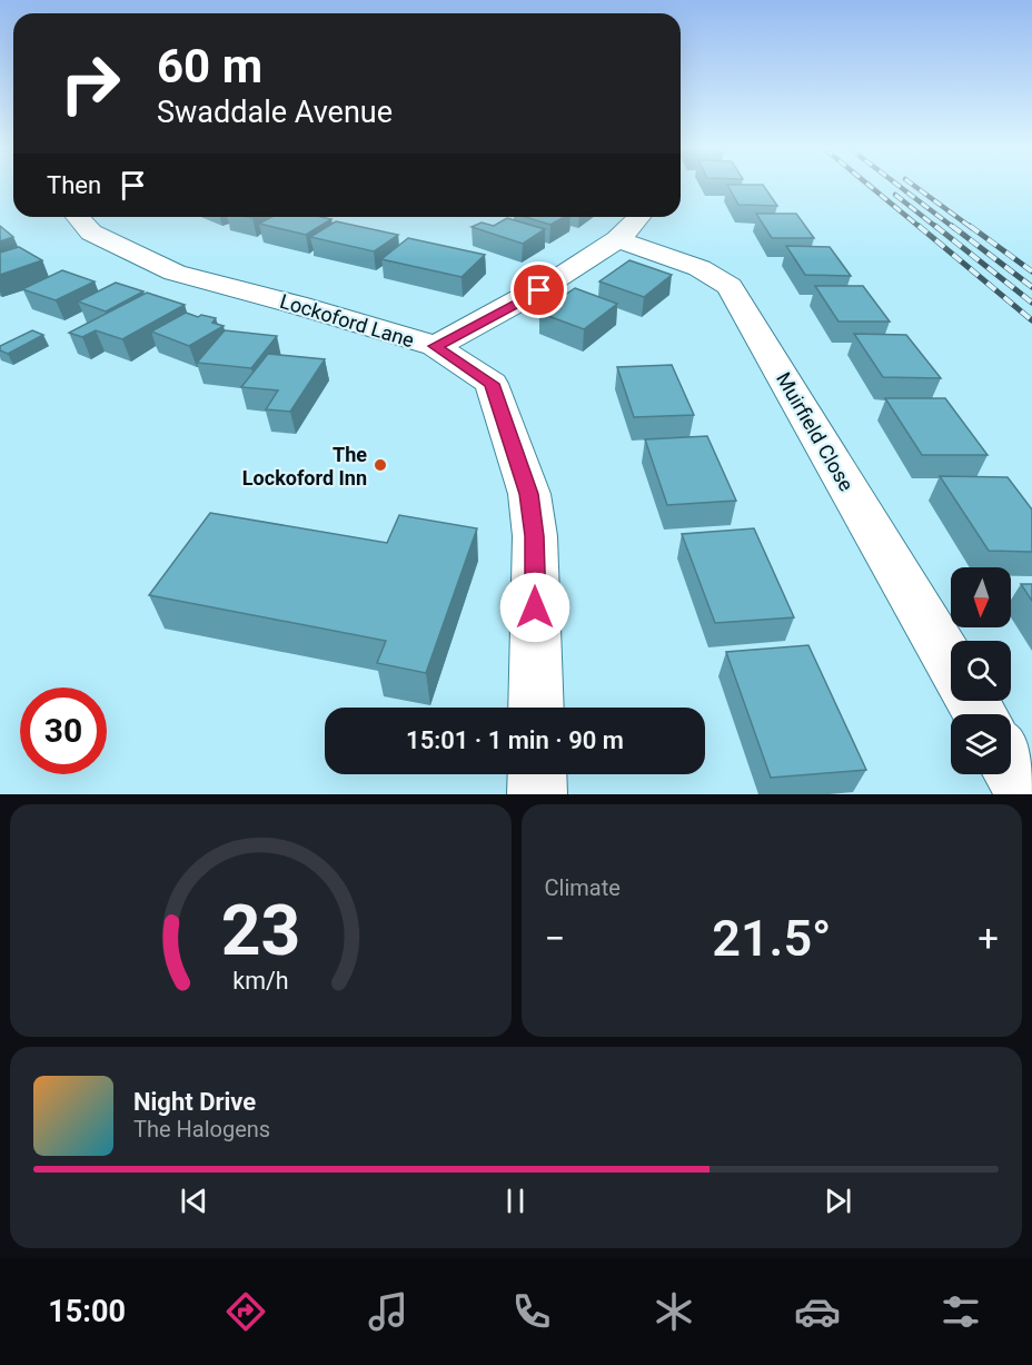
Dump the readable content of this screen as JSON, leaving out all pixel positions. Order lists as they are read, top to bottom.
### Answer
{
  "streets": {
    "street": ["Lockoford Lane", "Muirfield Close"]
  },
  "places": ["The Lockoford Inn"],
  "north": "bottom",
  "page": {
    "turn": ["60 m", "Swaddale Avenue"],
    "then": "Then",
    "limit": "30",
    "trip": "15:01 · 1 min · 90 m",
    "tile": "Climate",
    "heat": ["−", "21.5°", "+"],
    "song": ["Night Drive", "The Halogens"],
    "tabs": "15:00",
    "gauge": ["23", "km/h"]
  }
}
